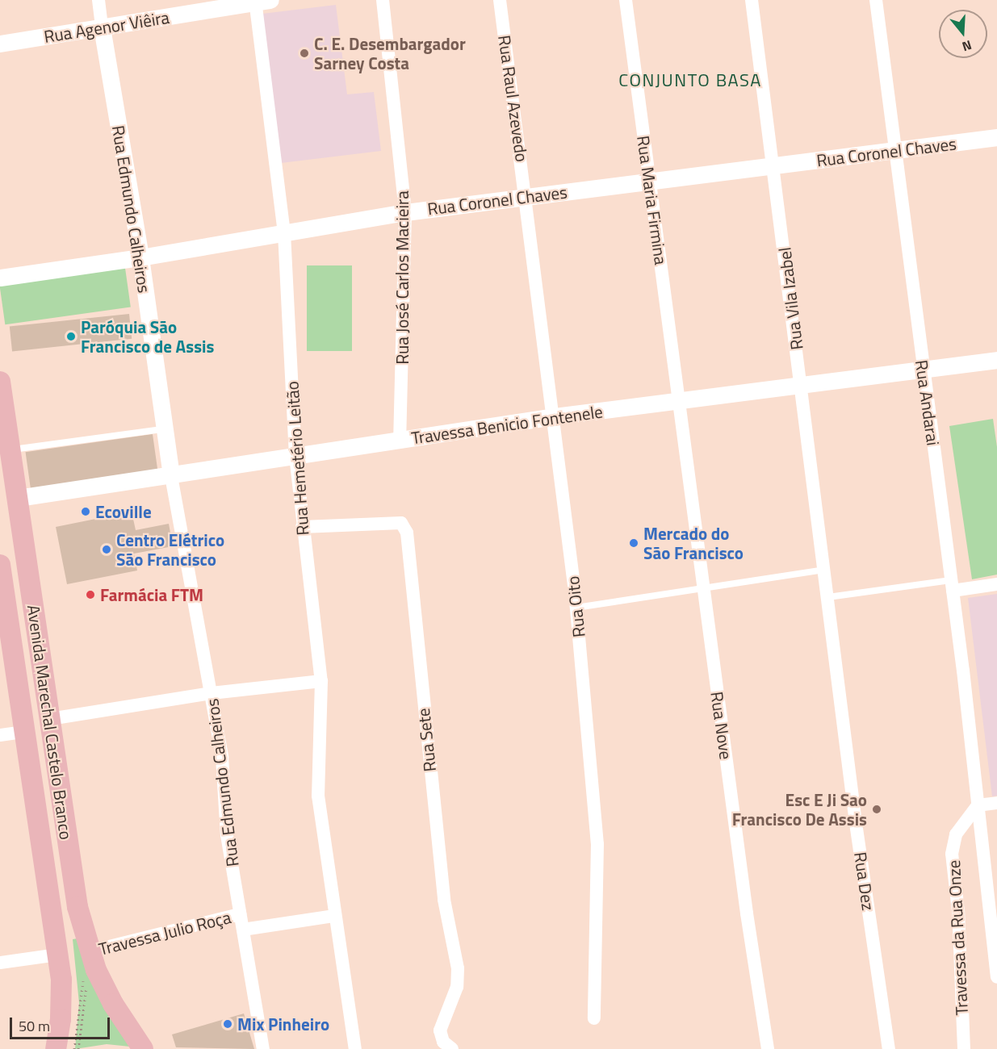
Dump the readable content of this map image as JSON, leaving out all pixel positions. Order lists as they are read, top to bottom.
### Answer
{
  "streets": {
    "main road": ["Avenida Marechal Castelo Branco"],
    "street": [
      "Rua Agenor Viêira",
      "Rua Raul Azevedo",
      "Rua Coronel Chaves",
      "Rua Maria Firmina",
      "Rua Edmundo Calheiros",
      "Rua José Carlos Macieira",
      "Rua Vila Izabel",
      "Rua Andarai",
      "Travessa Benicio Fontenele",
      "Rua Hemetério Leitão",
      "Rua Oito",
      "Rua Nove",
      "Rua Sete",
      "Rua Dez",
      "Travessa Julio Roça",
      "Travessa da Rua Onze"
    ]
  },
  "crossings": [
    ["Rua Agenor Viêira", "Rua Edmundo Calheiros"],
    ["Rua Agenor Viêira", "Rua Hemetério Leitão"],
    ["Rua Raul Azevedo", "Rua Coronel Chaves"],
    ["Rua Raul Azevedo", "Rua Oito"],
    ["Rua Coronel Chaves", "Rua Maria Firmina"],
    ["Rua Coronel Chaves", "Rua Edmundo Calheiros"],
    ["Rua Coronel Chaves", "Rua José Carlos Macieira"],
    ["Rua Coronel Chaves", "Rua Vila Izabel"],
    ["Rua Coronel Chaves", "Rua Andarai"],
    ["Rua Coronel Chaves", "Rua Hemetério Leitão"],
    ["Rua Coronel Chaves", "Rua Oito"],
    ["Rua Maria Firmina", "Travessa Benicio Fontenele"],
    ["Rua Maria Firmina", "Rua Nove"],
    ["Rua Edmundo Calheiros", "Travessa Benicio Fontenele"],
    ["Rua Edmundo Calheiros", "Travessa Julio Roça"],
    ["Rua José Carlos Macieira", "Travessa Benicio Fontenele"],
    ["Rua Vila Izabel", "Travessa Benicio Fontenele"],
    ["Rua Vila Izabel", "Rua Dez"],
    ["Rua Andarai", "Travessa Benicio Fontenele"],
    ["Rua Andarai", "Travessa da Rua Onze"],
    ["Travessa Benicio Fontenele", "Rua Hemetério Leitão"],
    ["Travessa Benicio Fontenele", "Rua Oito"],
    ["Travessa Benicio Fontenele", "Avenida Marechal Castelo Branco"],
    ["Travessa Benicio Fontenele", "Rua Nove"],
    ["Rua Hemetério Leitão", "Rua Sete"],
    ["Avenida Marechal Castelo Branco", "Travessa Julio Roça"]
  ],
  "districts": ["CONJUNTO BASA"],
  "places": [
    "C. E. Desembargador Sarney Costa",
    "Paróquia São Francisco de Assis",
    "Ecoville",
    "Mercado do São Francisco",
    "Centro Elétrico São Francisco",
    "Farmácia FTM",
    "Esc E Ji Sao Francisco De Assis",
    "Mix Pinheiro"
  ],
  "scale_bar": "50 m",
  "north": "bottom"
}
